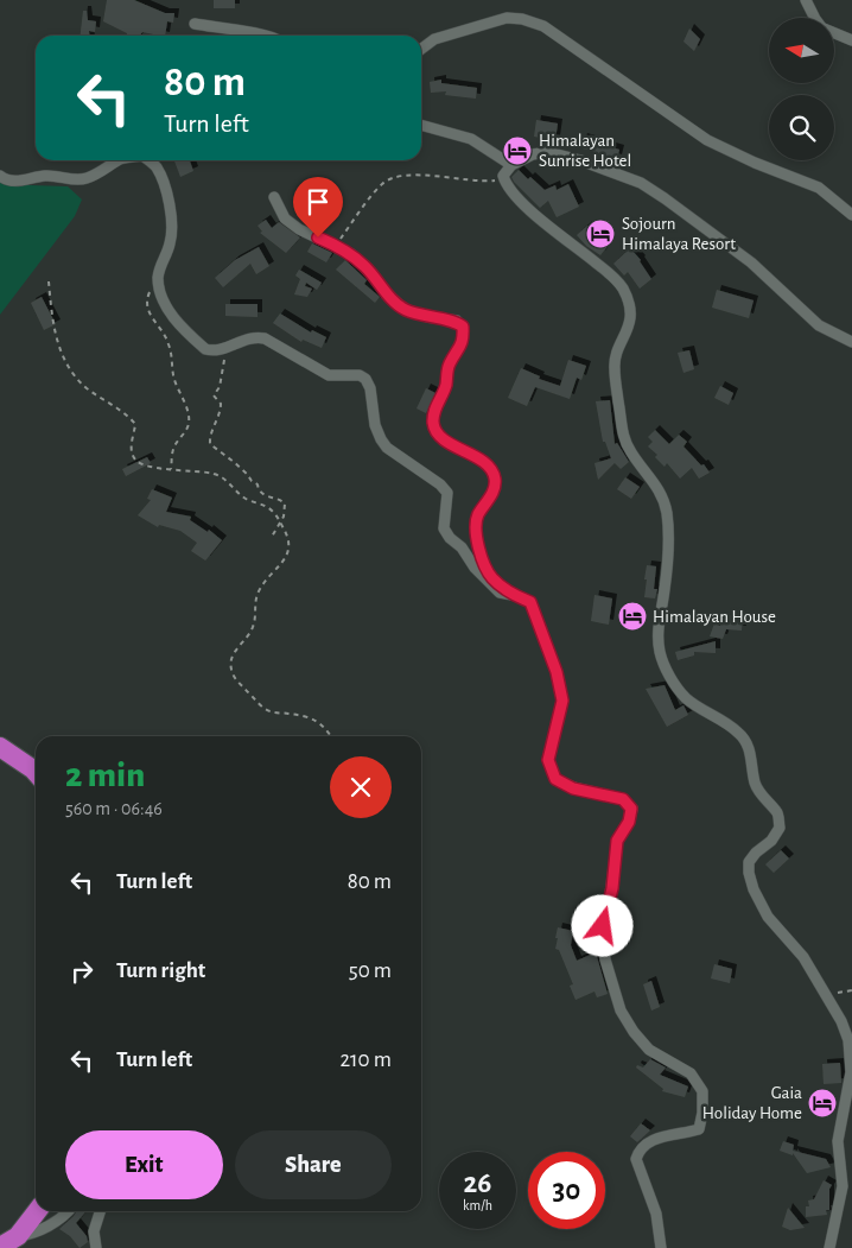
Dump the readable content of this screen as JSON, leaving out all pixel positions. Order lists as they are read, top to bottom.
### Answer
{
  "places": {
    "hotel": [
      "Himalayan Sunrise Hotel",
      "Sojourn Himalaya Resort",
      "Himalayan House",
      "Gaia Holiday Home"
    ]
  },
  "north": "left",
  "page": {
    "turn": ["80 m", "Turn left"],
    "heading": ["2 min", "560 m · 06:46"],
    "list": [
      {
        "name": "Turn left",
        "value": "80 m"
      },
      {
        "name": "Turn right",
        "value": "50 m"
      },
      {
        "name": "Turn left",
        "value": "210 m"
      }
    ],
    "buttons": ["Exit", "Share"],
    "speed": "26 km/h",
    "limit": "30"
  }
}
